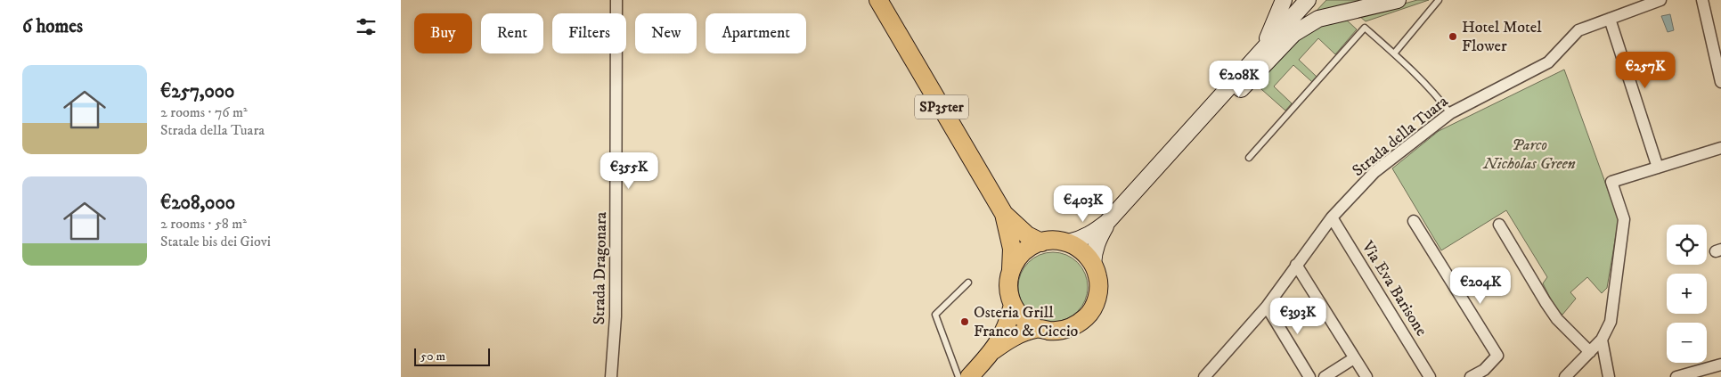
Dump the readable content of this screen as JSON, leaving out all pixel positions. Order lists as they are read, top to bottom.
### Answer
{
  "streets": {
    "main road": ["SP35ter"],
    "street": ["Strada della Tuara", "Strada Dragonara", "Via Eva Barisone"]
  },
  "crossings": [
    ["Strada della Tuara", "Via Eva Barisone"]
  ],
  "parks": ["Parco Nicholas Green"],
  "places": ["Hotel Motel Flower", "Osteria Grill Franco & Ciccio"],
  "scale_bar": "50 m",
  "page": {
    "heading": "6 homes",
    "chip": [
      "Buy",
      "Rent",
      "Filters",
      "New",
      "Apartment"
    ],
    "price": [
      "€257K",
      "€208K",
      "€355K",
      "€403K",
      "€204K",
      "€393K"
    ],
    "list": [
      {
        "name": "€257,000",
        "note": "2 rooms · 76 m² · Strada della Tuara"
      },
      {
        "name": "€208,000",
        "note": "2 rooms · 58 m² · Statale bis dei Giovi"
      }
    ],
    "map_buttons": ["+", "−"],
    "scale": "50 m"
  }
}
